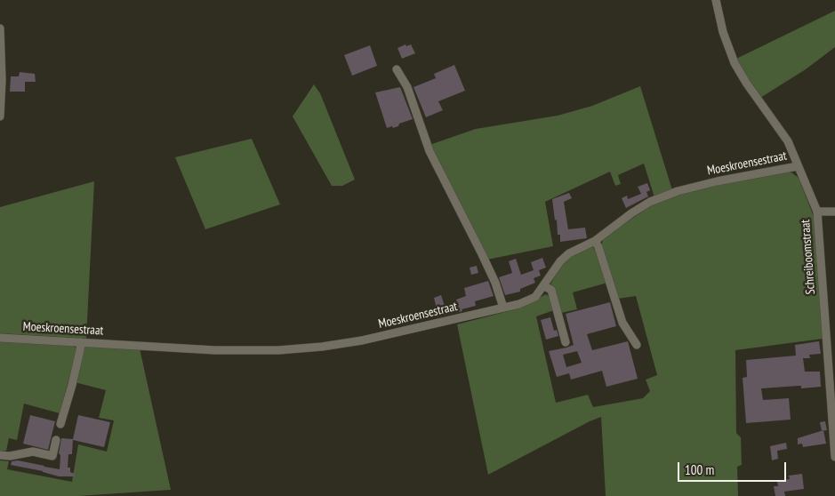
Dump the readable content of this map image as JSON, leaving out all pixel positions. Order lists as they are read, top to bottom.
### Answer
{
  "streets": {
    "street": ["Moeskroensestraat", "Schreiboomstraat"]
  },
  "crossings": [
    ["Moeskroensestraat", "Schreiboomstraat"]
  ],
  "scale_bar": "100 m"
}
